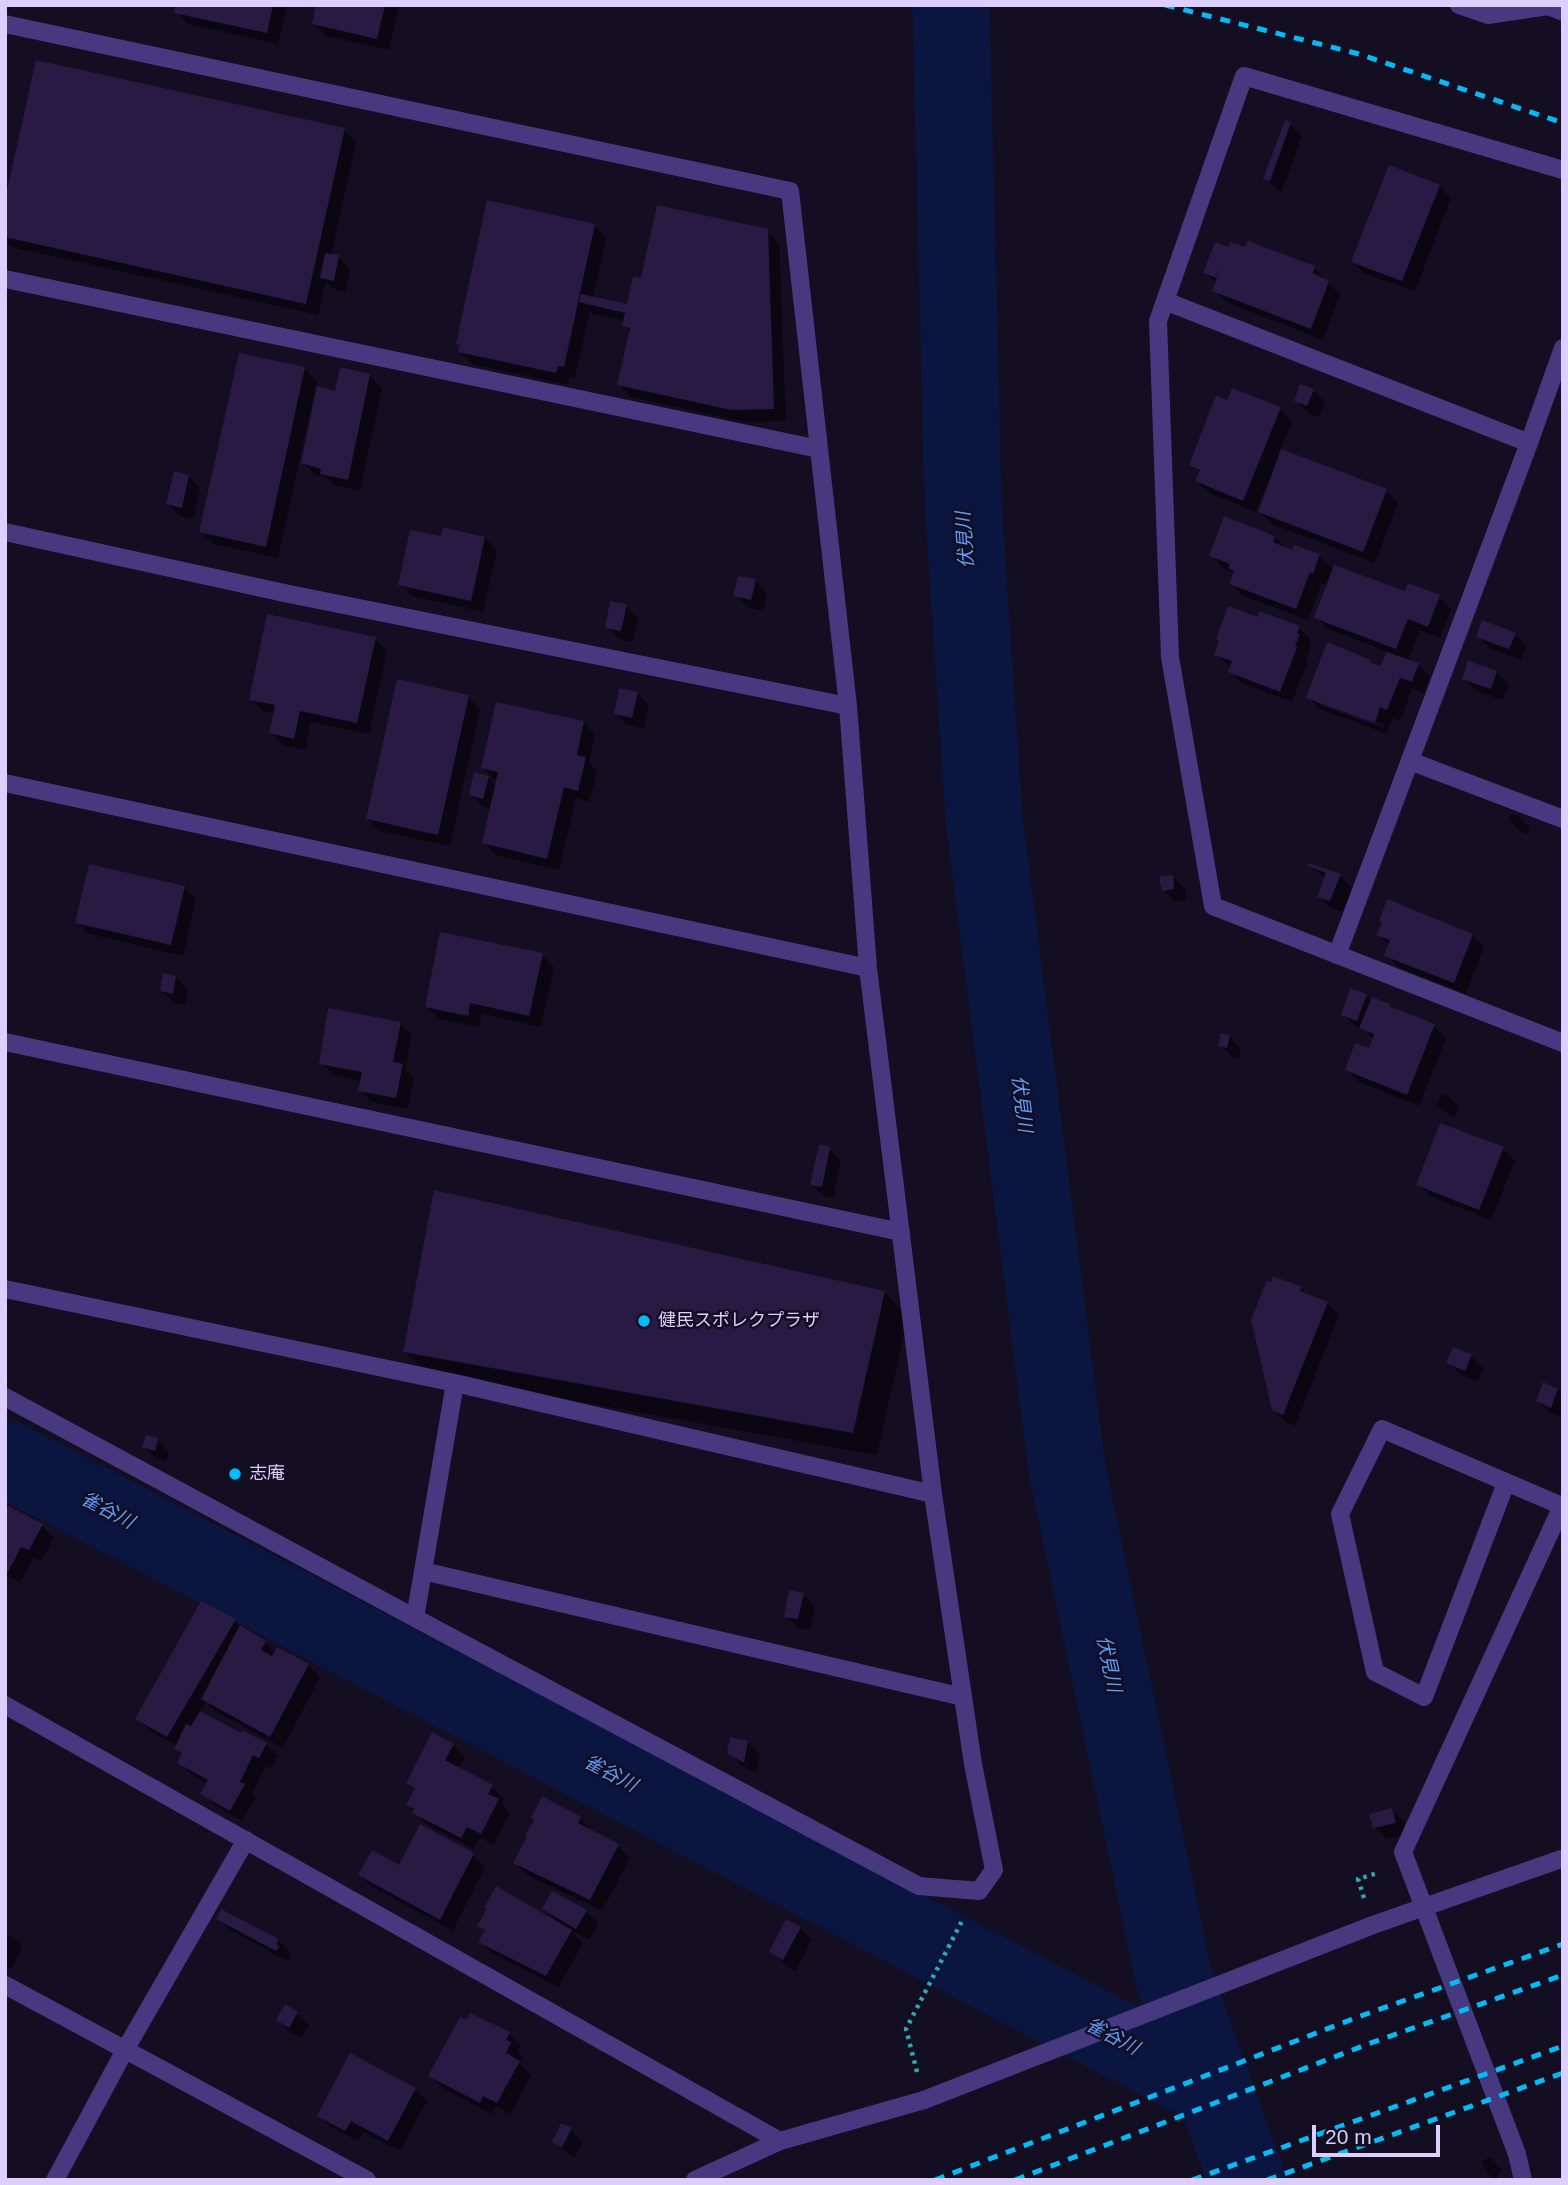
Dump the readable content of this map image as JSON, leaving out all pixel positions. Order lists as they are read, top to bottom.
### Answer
{
  "water": ["伏見川", "雀谷川"],
  "places": ["健民スポレクプラザ", "志庵"],
  "scale_bar": "20 m"
}
